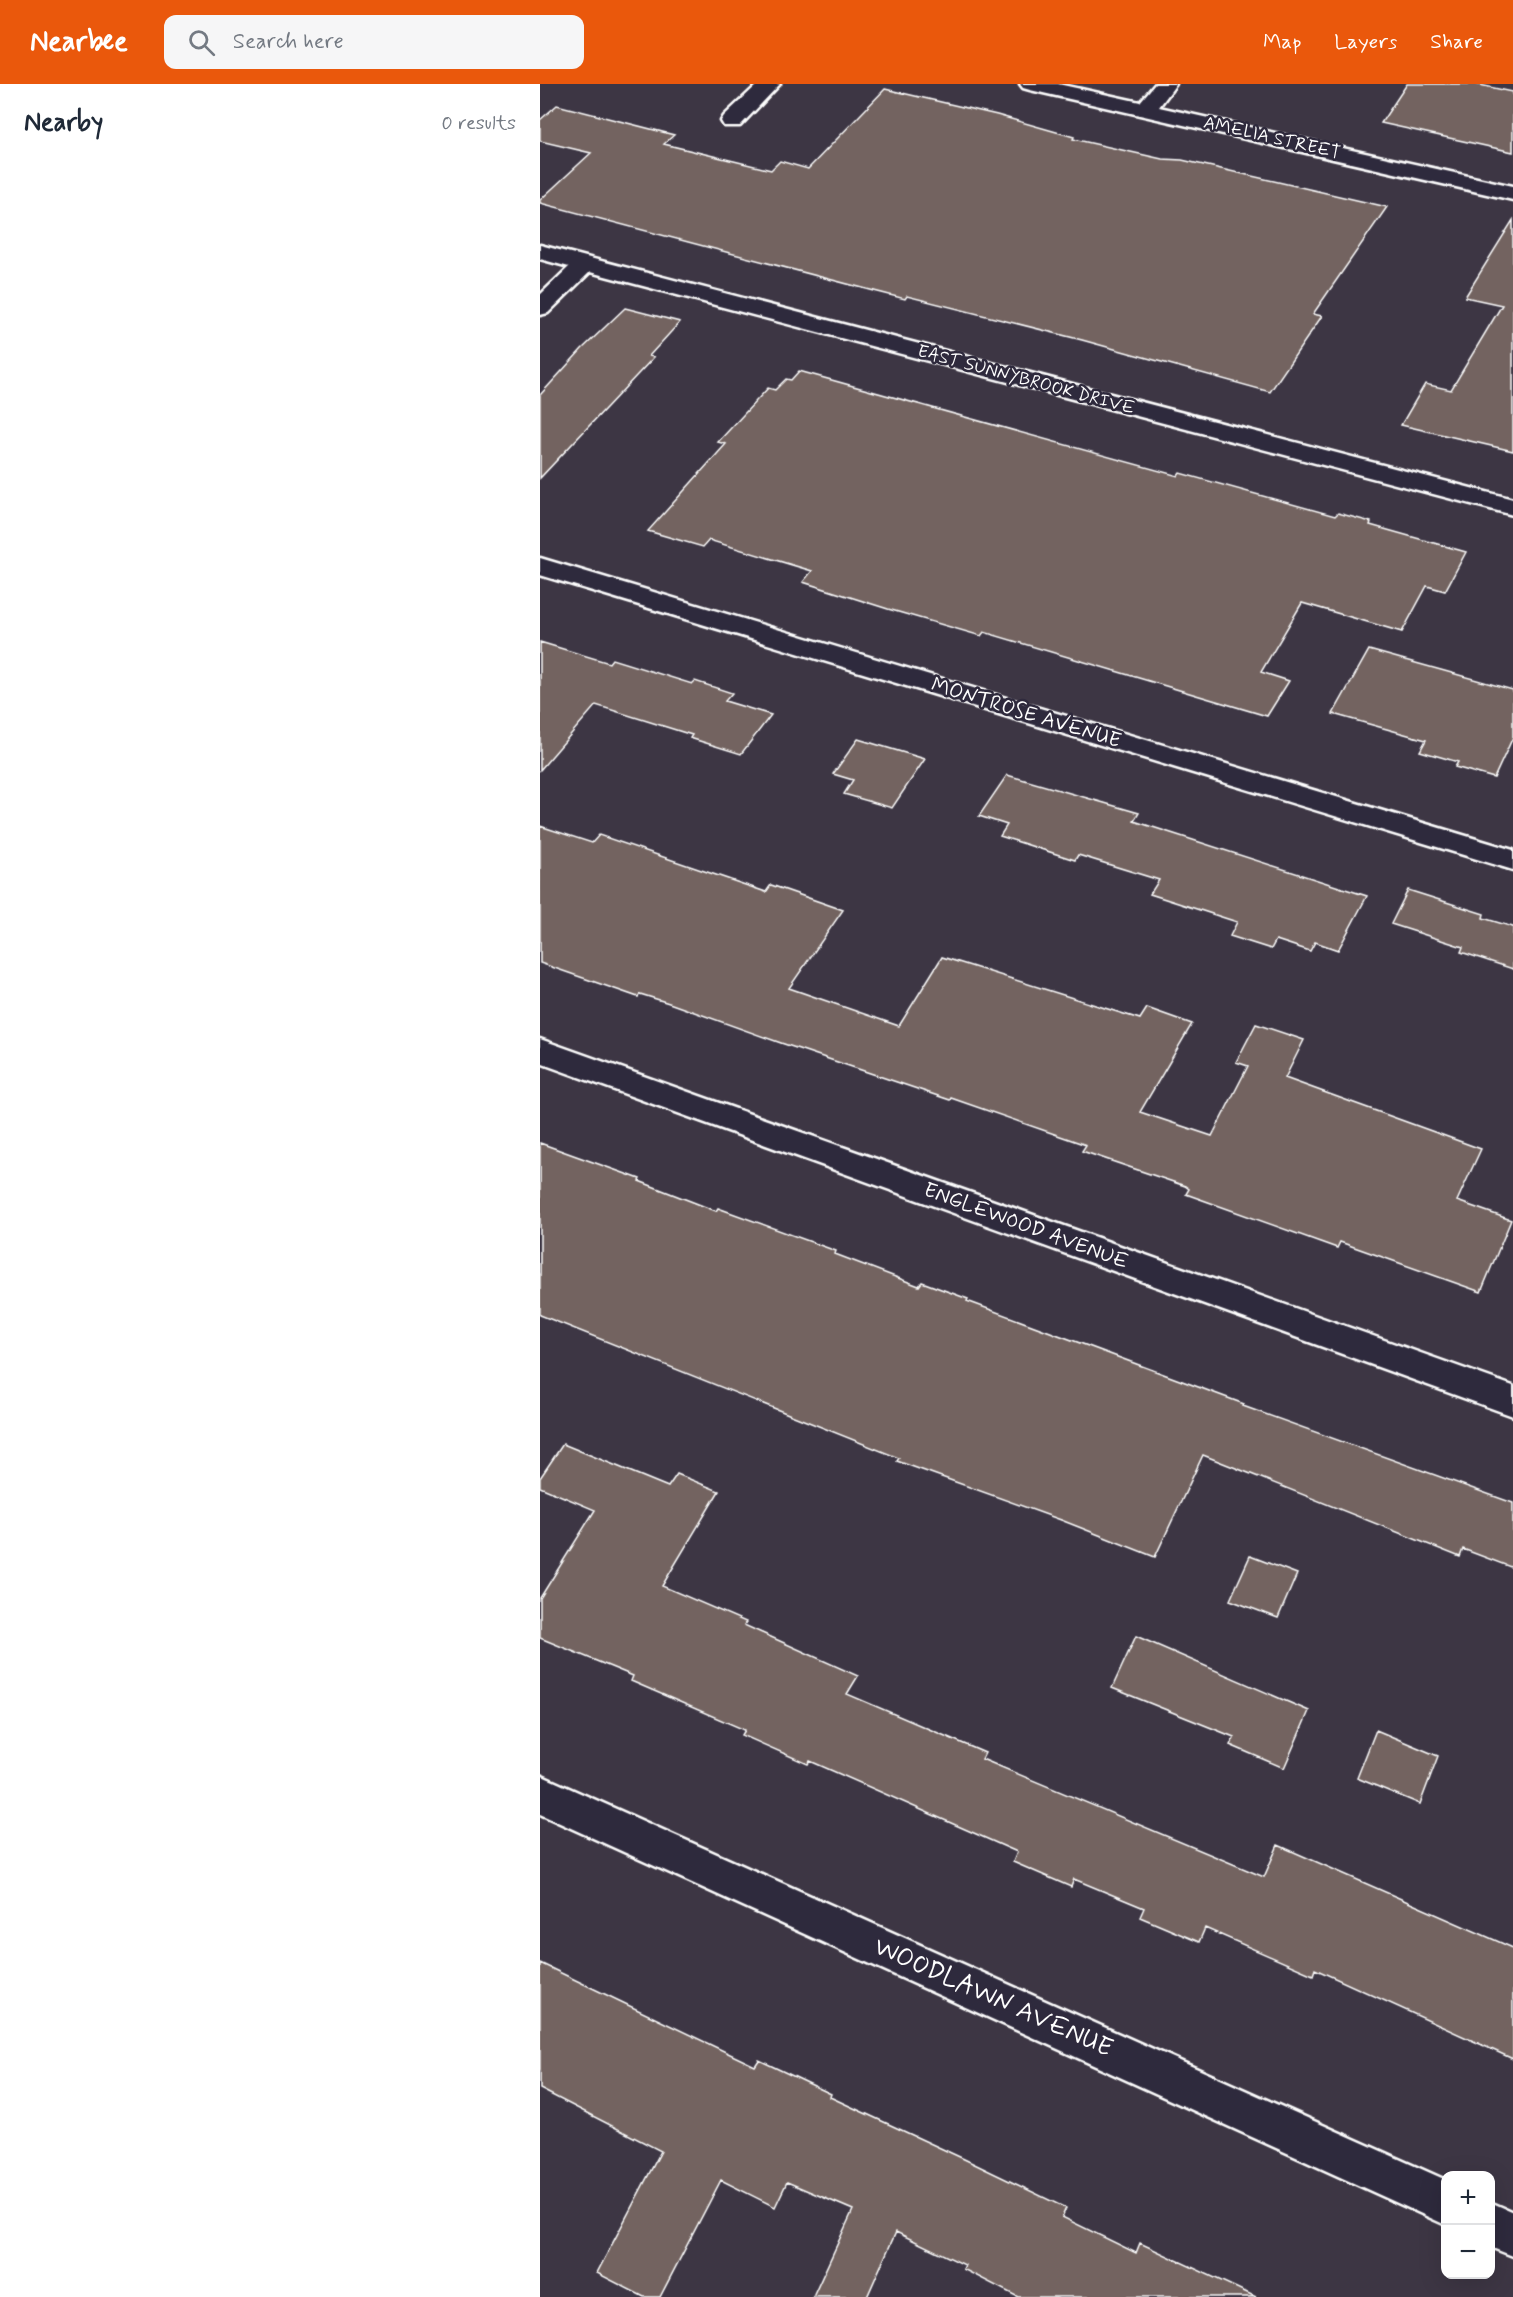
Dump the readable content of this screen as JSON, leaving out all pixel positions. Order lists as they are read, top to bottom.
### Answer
{
  "streets": {
    "street": [
      "AMELIA STREET",
      "EAST SUNNYBROOK DRIVE",
      "MONTROSE AVENUE",
      "ENGLEWOOD AVENUE",
      "WOODLAWN AVENUE"
    ]
  },
  "page": {
    "header": "Nearbee",
    "search": "Search here",
    "nav": ["Map", "Layers", "Share"],
    "heading": ["Nearby", "0 results"],
    "map_buttons": ["+", "−"]
  }
}
